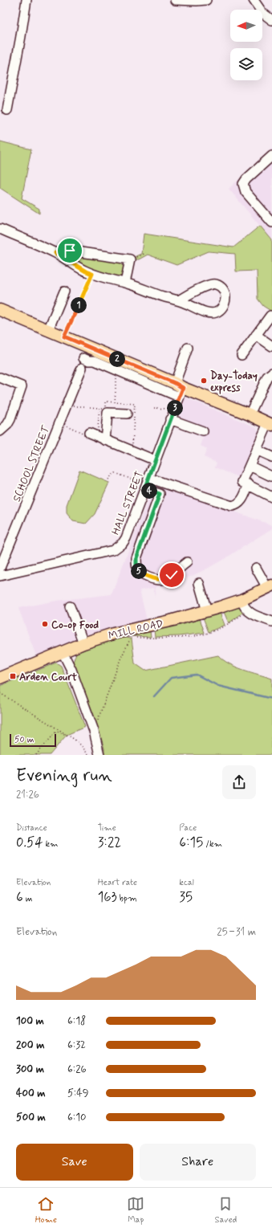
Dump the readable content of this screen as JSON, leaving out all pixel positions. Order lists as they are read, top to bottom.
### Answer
{
  "streets": {
    "main road": ["MILL ROAD"],
    "street": ["SCHOOL STREET", "HALL STREET"]
  },
  "places": {
    "other": ["Day-Today express", "Co-op Food"],
    "transit": ["Arden Court"]
  },
  "scale_bar": "50 m",
  "north": "left",
  "page": {
    "pins": [
      "1",
      "2",
      "3",
      "4",
      "5"
    ],
    "scale": "50 m",
    "heading": ["Evening run", "21:26"],
    "stats": [
      ["Distance", "0.54 km"],
      ["Time", "3:22"],
      ["Pace", "6:15 /km"],
      ["Elevation", "6 m"],
      ["Heart rate", "163 bpm"],
      ["kcal", "35"]
    ],
    "chart": ["Elevation", "25–31 m"],
    "list": [
      {
        "name": "100 m",
        "note": "6:18"
      },
      {
        "name": "200 m",
        "note": "6:32"
      },
      {
        "name": "300 m",
        "note": "6:26"
      },
      {
        "name": "400 m",
        "note": "5:49"
      },
      {
        "name": "500 m",
        "note": "6:10"
      }
    ],
    "buttons": ["Save", "Share"],
    "tabs": ["Home", "Map", "Saved"]
  }
}
